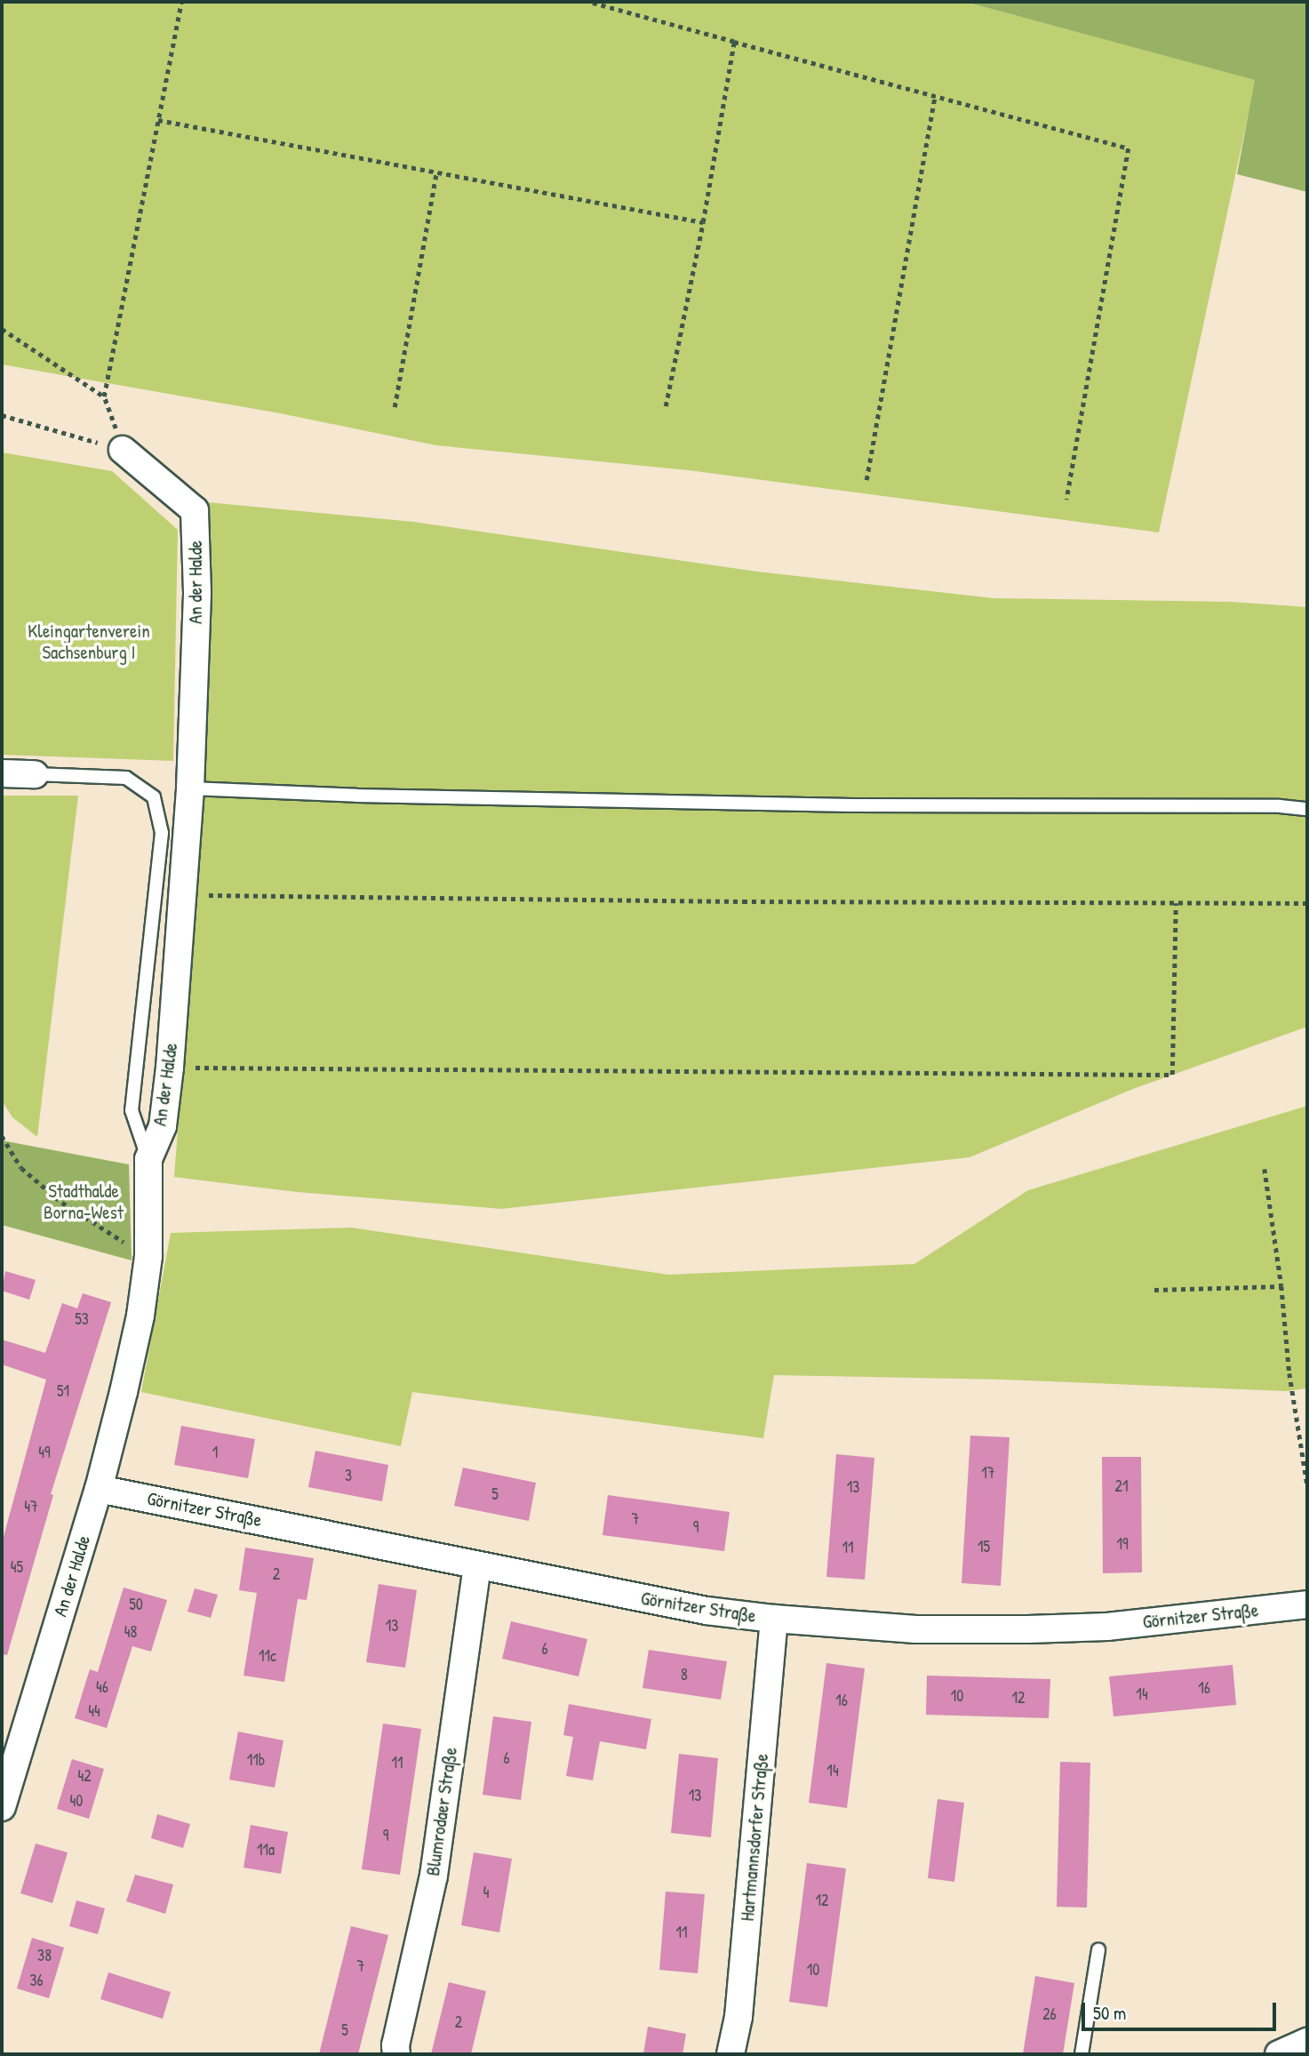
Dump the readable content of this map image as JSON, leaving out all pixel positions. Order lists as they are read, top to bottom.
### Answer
{
  "streets": {
    "street": [
      "An der Halde",
      "Görnitzer Straße",
      "Blumrodaer Straße",
      "Hartmannsdorfer Straße"
    ]
  },
  "crossings": [
    ["An der Halde", "Görnitzer Straße"],
    ["Görnitzer Straße", "Blumrodaer Straße"],
    ["Görnitzer Straße", "Hartmannsdorfer Straße"]
  ],
  "parks": ["Kleingartenverein Sachsenburg I", "Stadthalde Borna-West"],
  "house_numbers": [
    "53",
    "51",
    "49",
    "1",
    "17",
    "3",
    "21",
    "13",
    "5",
    "47",
    "7",
    "9",
    "19",
    "15",
    "11",
    "45",
    "2",
    "50",
    "13",
    "48",
    "6",
    "11c",
    "8",
    "46",
    "16",
    "14",
    "10",
    "12",
    "16",
    "44",
    "6",
    "11b",
    "11",
    "14",
    "42",
    "13",
    "40",
    "9",
    "11a",
    "4",
    "12",
    "11",
    "38",
    "7",
    "10",
    "36",
    "26",
    "2",
    "5"
  ],
  "scale_bar": "50 m"
}
